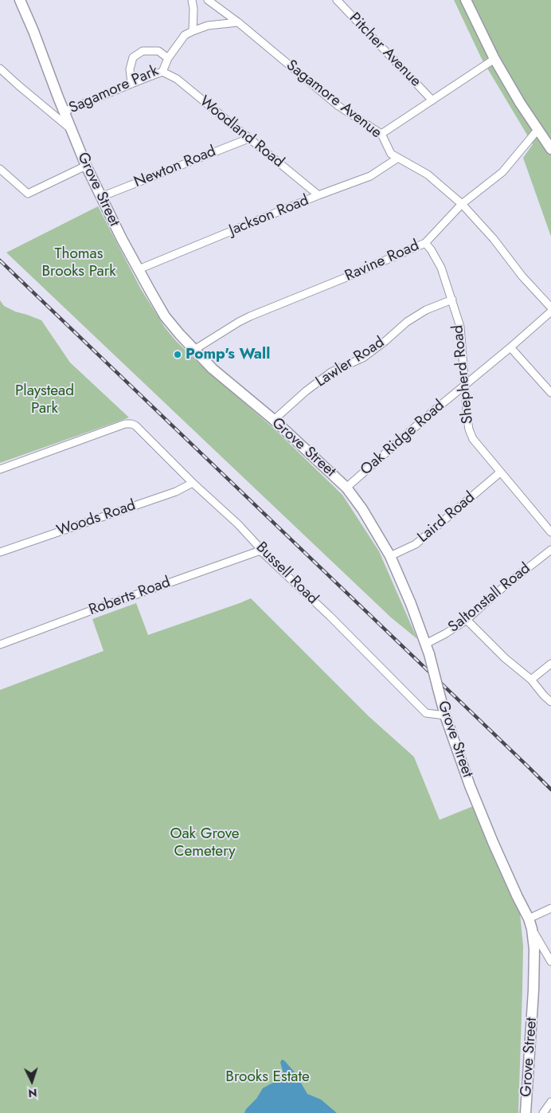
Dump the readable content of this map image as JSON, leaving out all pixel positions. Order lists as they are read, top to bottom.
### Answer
{
  "streets": {
    "street": [
      "Pitcher Avenue",
      "Sagamore Park",
      "Sagamore Avenue",
      "Woodland Road",
      "Newton Road",
      "Grove Street",
      "Jackson Road",
      "Ravine Road",
      "Lawler Road",
      "Shepherd Road",
      "Oak Ridge Road",
      "Laird Road",
      "Woods Road",
      "Bussell Road",
      "Roberts Road",
      "Saltonstall Road"
    ]
  },
  "crossings": [
    ["Sagamore Park", "Sagamore Avenue"],
    ["Sagamore Park", "Woodland Road"],
    ["Sagamore Park", "Grove Street"],
    ["Sagamore Avenue", "Jackson Road"],
    ["Sagamore Avenue", "Ravine Road"],
    ["Woodland Road", "Newton Road"],
    ["Woodland Road", "Jackson Road"],
    ["Newton Road", "Grove Street"],
    ["Grove Street", "Jackson Road"],
    ["Grove Street", "Ravine Road"],
    ["Grove Street", "Lawler Road"],
    ["Grove Street", "Oak Ridge Road"],
    ["Grove Street", "Laird Road"],
    ["Grove Street", "Bussell Road"],
    ["Grove Street", "Saltonstall Road"],
    ["Ravine Road", "Shepherd Road"],
    ["Lawler Road", "Shepherd Road"],
    ["Shepherd Road", "Oak Ridge Road"],
    ["Shepherd Road", "Laird Road"],
    ["Woods Road", "Bussell Road"],
    ["Bussell Road", "Roberts Road"]
  ],
  "parks": [
    "Thomas Brooks Park",
    "Playstead Park",
    "Oak Grove Cemetery",
    "Brooks Estate"
  ],
  "places": ["Pomp's Wall"],
  "north": "bottom"
}
